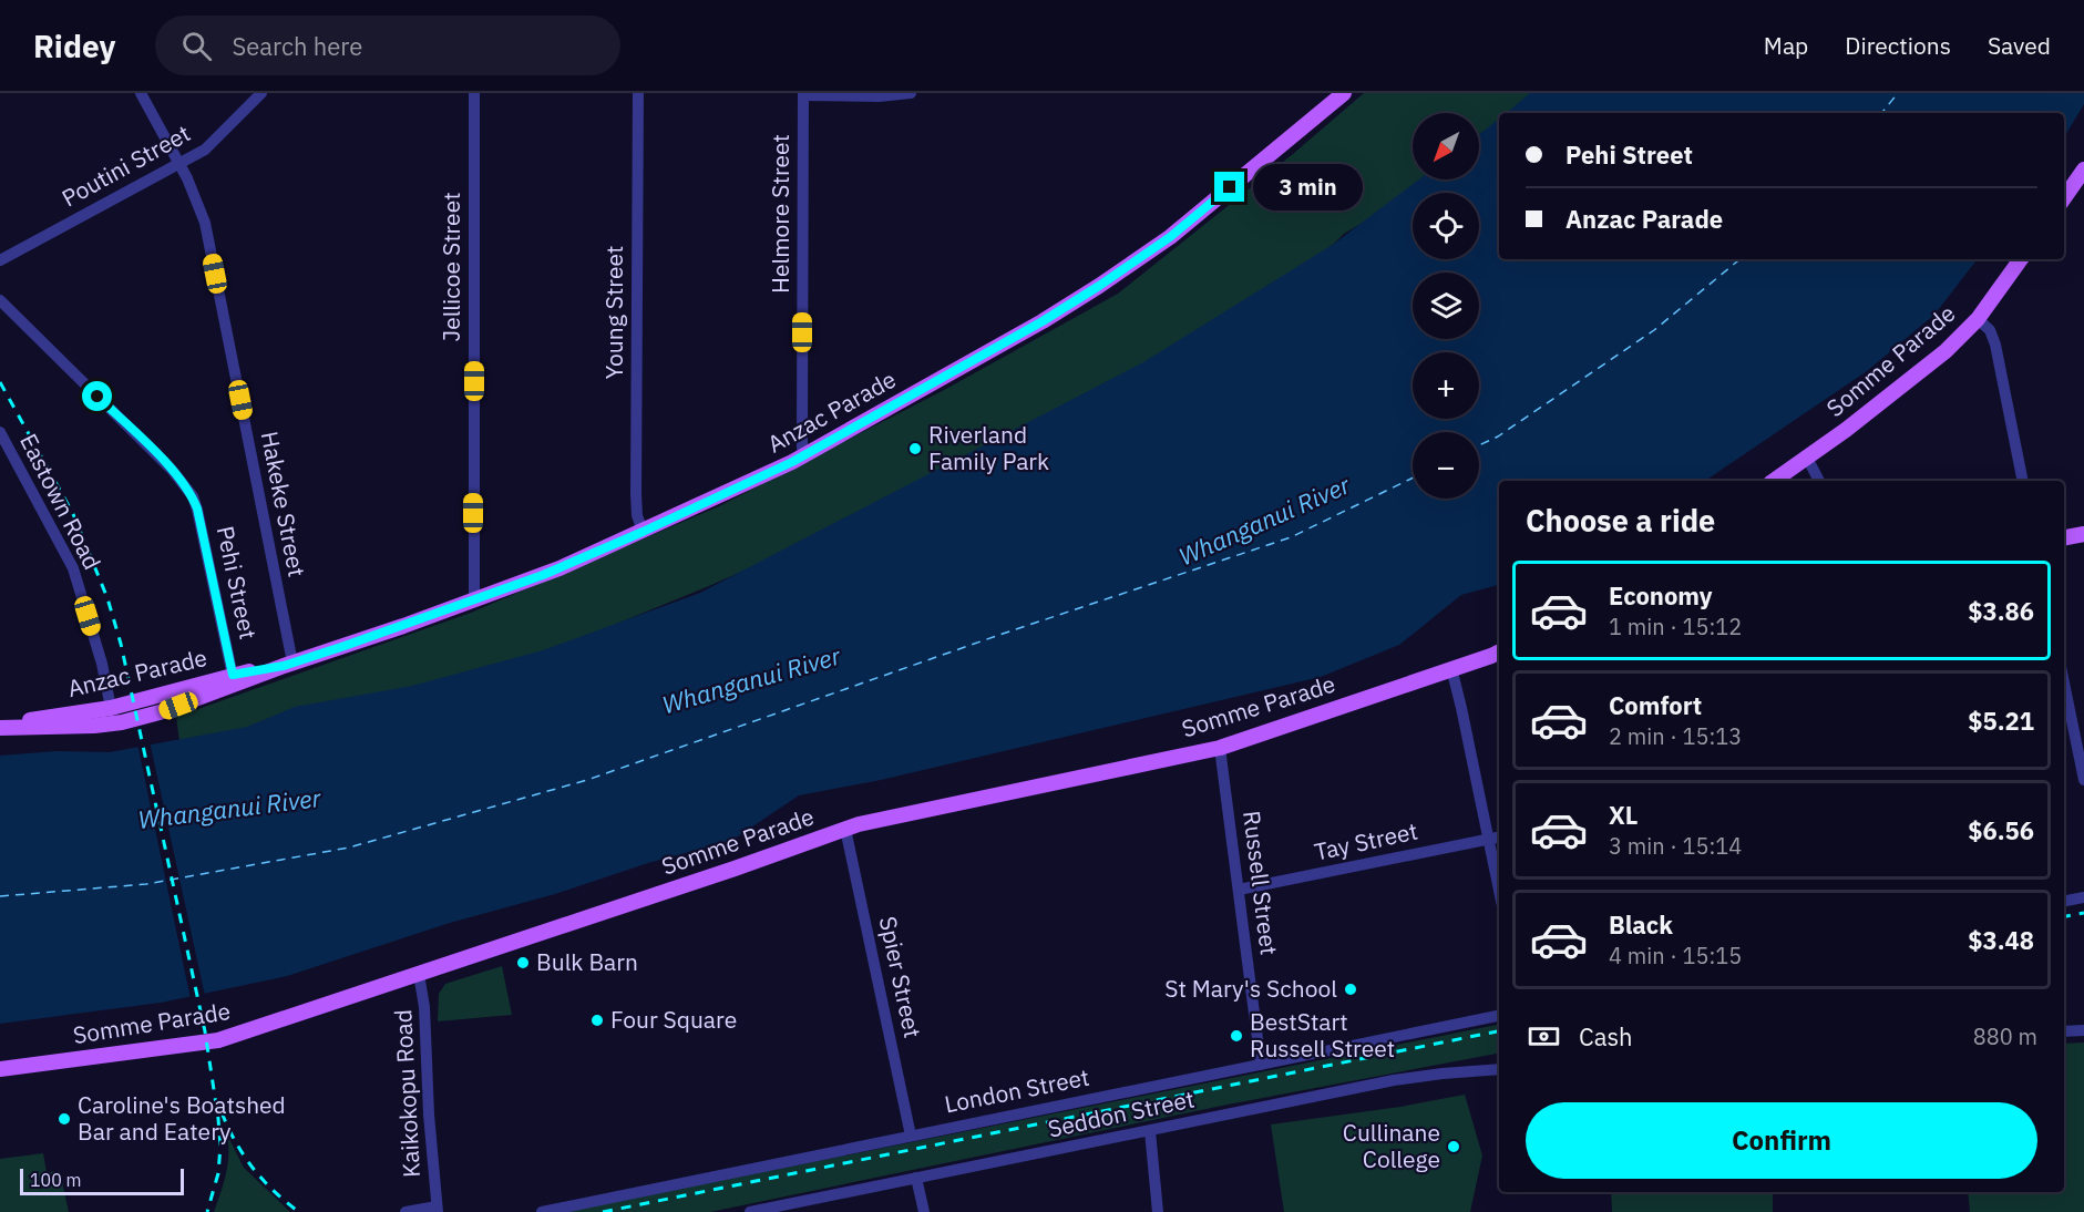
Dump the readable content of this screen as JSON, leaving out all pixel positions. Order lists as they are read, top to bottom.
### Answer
{
  "streets": {
    "main road": ["Somme Parade", "Anzac Parade"],
    "street": [
      "Poutini Street",
      "Helmore Street",
      "Jellicoe Street",
      "Young Street",
      "Eastown Road",
      "Hakeke Street",
      "Pehi Street",
      "Tay Street",
      "Russell Street",
      "Spier Street",
      "London Street",
      "Kaikokopu Road",
      "Seddon Street"
    ]
  },
  "crossings": [
    ["Poutini Street", "Hakeke Street"],
    ["Helmore Street", "Anzac Parade"],
    ["Jellicoe Street", "Anzac Parade"],
    ["Young Street", "Anzac Parade"],
    ["Somme Parade", "Russell Street"],
    ["Somme Parade", "Spier Street"],
    ["Somme Parade", "Kaikokopu Road"],
    ["Anzac Parade", "Eastown Road"],
    ["Anzac Parade", "Hakeke Street"],
    ["Anzac Parade", "Pehi Street"],
    ["Tay Street", "Russell Street"],
    ["Russell Street", "London Street"],
    ["Spier Street", "London Street"]
  ],
  "water": ["Whanganui River"],
  "places": [
    "Riverland Family Park",
    "Bulk Barn",
    "St Mary's School",
    "Four Square",
    "BestStart Russell Street",
    "Caroline's Boatshed Bar and Eatery",
    "Cullinane College"
  ],
  "scale_bar": "100 m",
  "north": "bottom left",
  "page": {
    "header": "Ridey",
    "search": "Search here",
    "nav": ["Map", "Directions", "Saved"],
    "map_buttons": ["+", "−"],
    "banner": ["Pehi Street", "Anzac Parade"],
    "bubble": "3 min",
    "heading": "Choose a ride",
    "list": [
      {
        "name": "Economy",
        "note": "1 min · 15:12",
        "value": "$3.86"
      },
      {
        "name": "Comfort",
        "note": "2 min · 15:13",
        "value": "$5.21"
      },
      {
        "name": "XL",
        "note": "3 min · 15:14",
        "value": "$6.56"
      },
      {
        "name": "Black",
        "note": "4 min · 15:15",
        "value": "$3.48"
      }
    ],
    "pay": ["Cash", "880 m"],
    "buttons": "Confirm",
    "scale": "100 m"
  }
}
